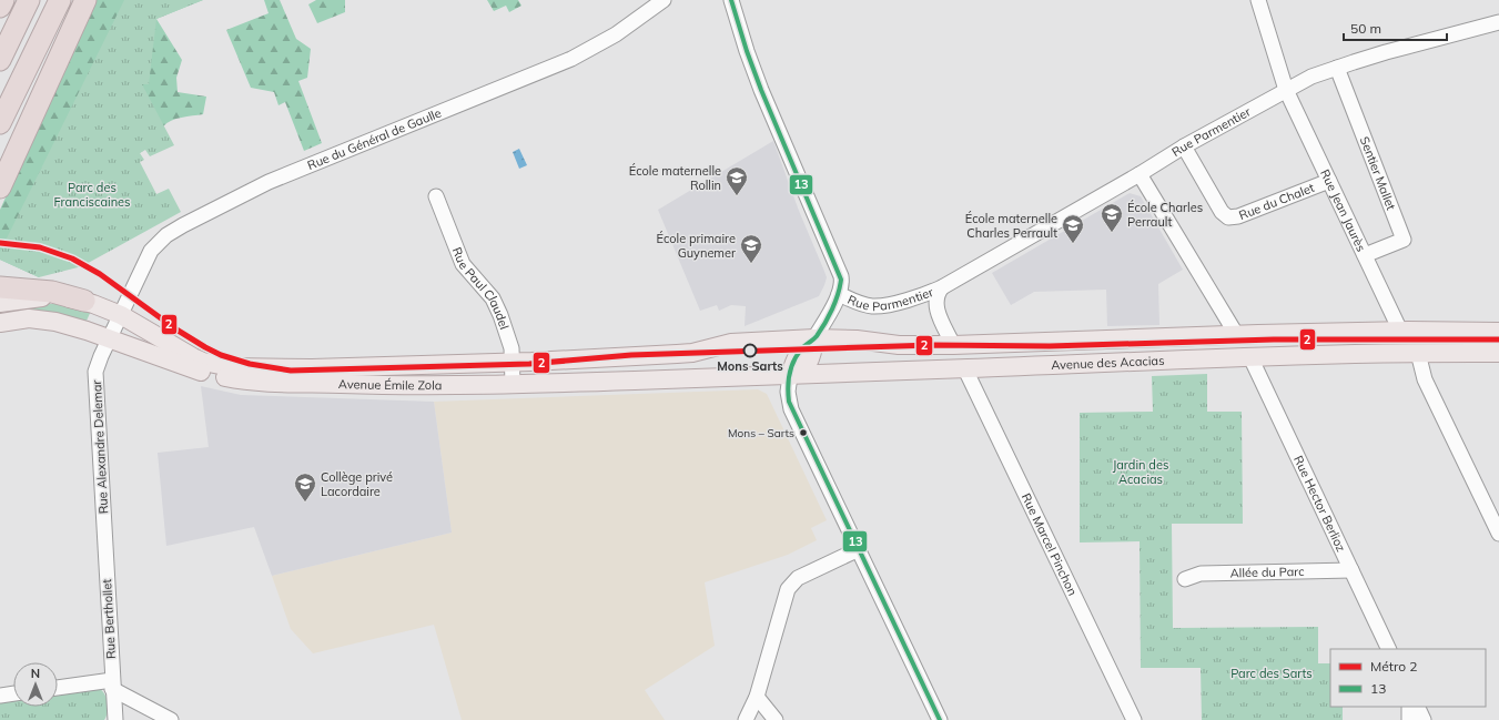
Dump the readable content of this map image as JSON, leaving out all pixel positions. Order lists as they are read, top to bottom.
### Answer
{
  "streets": {
    "main road": ["Rue Jean Jaurès", "Avenue des Acacias", "Avenue Émile Zola"],
    "street": [
      "Rue Parmentier",
      "Rue du Général de Gaulle",
      "Sentier Mallet",
      "Rue du Chalet",
      "Rue Paul Claudel",
      "Rue Alexandre Delemar",
      "Rue Hector Berlioz",
      "Rue Marcel Pinchon",
      "Allée du Parc",
      "Rue Berthollet"
    ]
  },
  "crossings": [
    ["Rue Parmentier", "Sentier Mallet"],
    ["Rue Parmentier", "Rue du Chalet"],
    ["Rue Parmentier", "Rue Jean Jaurès"],
    ["Rue Parmentier", "Avenue des Acacias"],
    ["Rue du Général de Gaulle", "Avenue Émile Zola"],
    ["Rue du Général de Gaulle", "Rue Alexandre Delemar"],
    ["Sentier Mallet", "Rue Jean Jaurès"],
    ["Rue du Chalet", "Rue Jean Jaurès"],
    ["Rue Jean Jaurès", "Avenue des Acacias"],
    ["Rue Paul Claudel", "Avenue Émile Zola"],
    ["Avenue des Acacias", "Avenue Émile Zola"],
    ["Avenue des Acacias", "Rue Hector Berlioz"],
    ["Avenue des Acacias", "Rue Marcel Pinchon"],
    ["Avenue Émile Zola", "Rue Alexandre Delemar"],
    ["Rue Alexandre Delemar", "Rue Berthollet"],
    ["Rue Hector Berlioz", "Allée du Parc"]
  ],
  "parks": ["Parc des Franciscaines", "Jardin des Acacias", "Parc des Sarts"],
  "places": {
    "school or university": [
      "École maternelle Rollin",
      "École Charles Perrault",
      "École maternelle Charles Perrault",
      "École primaire Guynemer",
      "Collège privé Lacordaire"
    ],
    "other": ["Mons Sarts", "Mons – Sarts"]
  },
  "lines": ["transit line 13", "metro line 2"],
  "legend": ["Métro 2", "13"],
  "scale_bar": "50 m",
  "north": "top"
}
